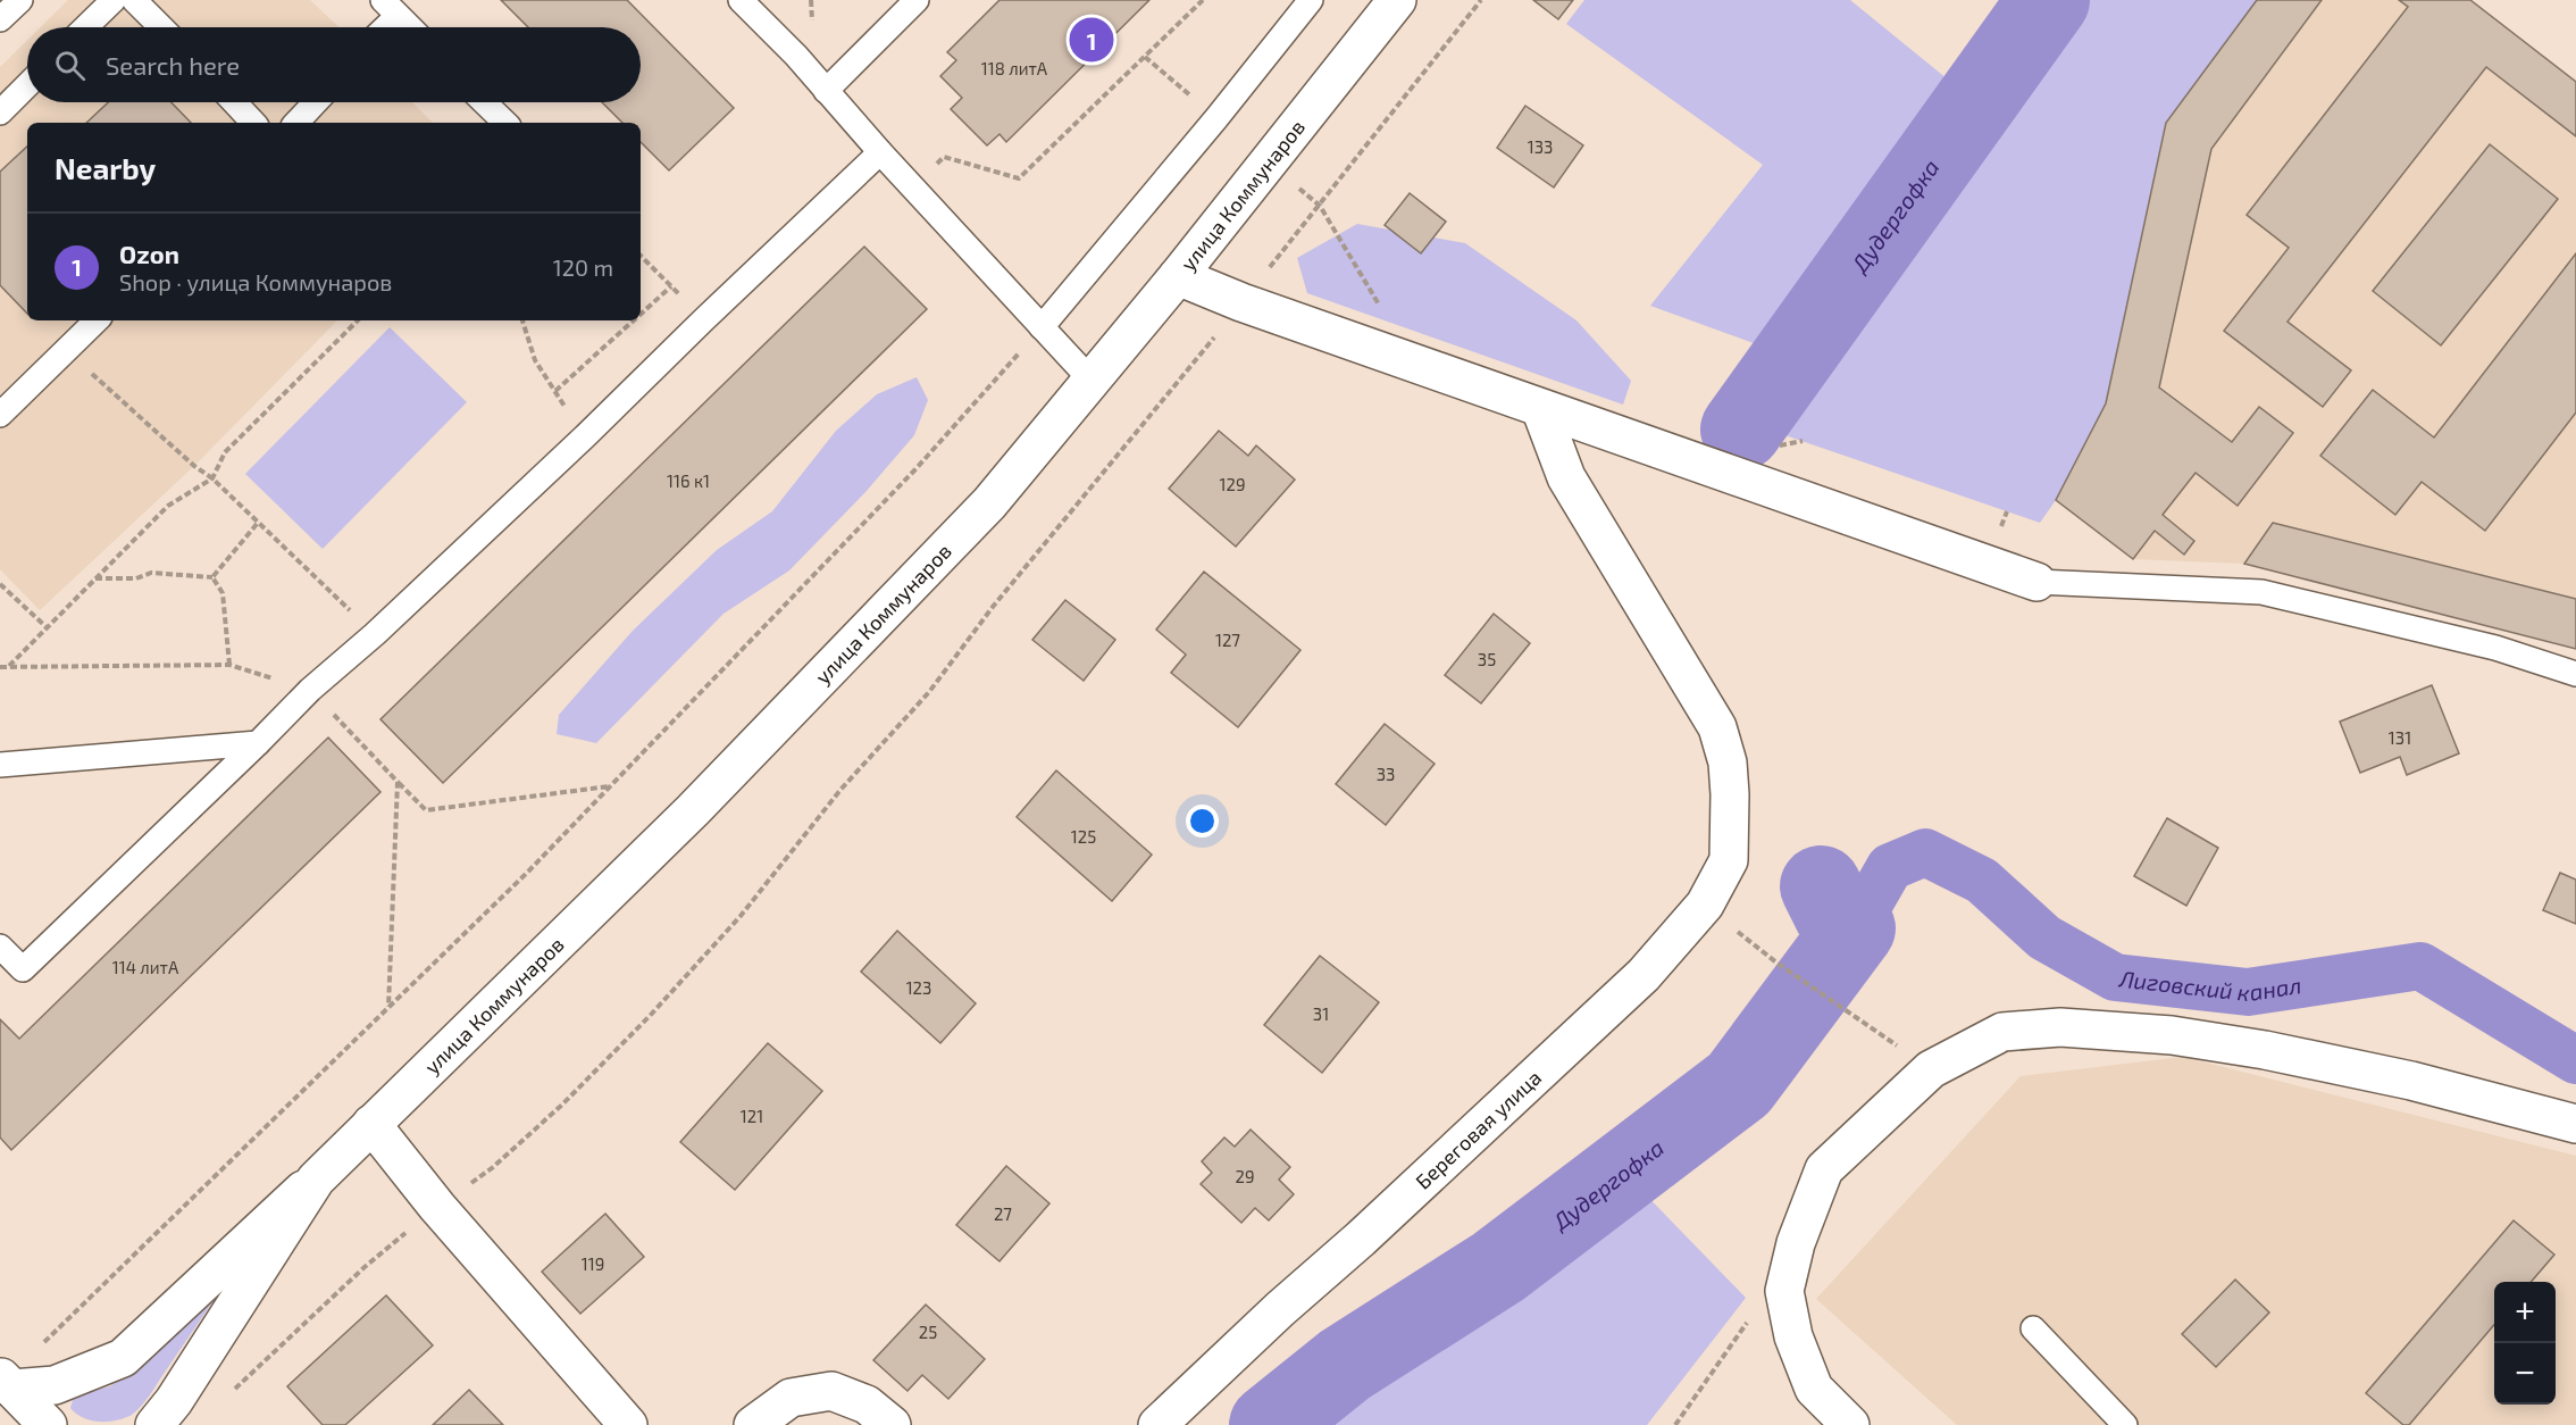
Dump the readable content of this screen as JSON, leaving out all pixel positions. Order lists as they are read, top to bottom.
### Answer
{
  "streets": {
    "street": ["улица Коммунаров", "Береговая улица"]
  },
  "water": ["Дудергофка", "Лиговский канал"],
  "house_numbers": [
    "118 литА",
    "133",
    "116 к1",
    "129",
    "127",
    "35",
    "131",
    "33",
    "125",
    "114 литА",
    "123",
    "31",
    "121",
    "29",
    "27",
    "119",
    "25"
  ],
  "page": {
    "pins": "1",
    "search": "Search here",
    "heading": "Nearby",
    "list": [
      {
        "mark": "1",
        "name": "Ozon",
        "note": "Shop · улица Коммунаров",
        "value": "120 m"
      }
    ],
    "map_buttons": ["+", "−"]
  }
}
